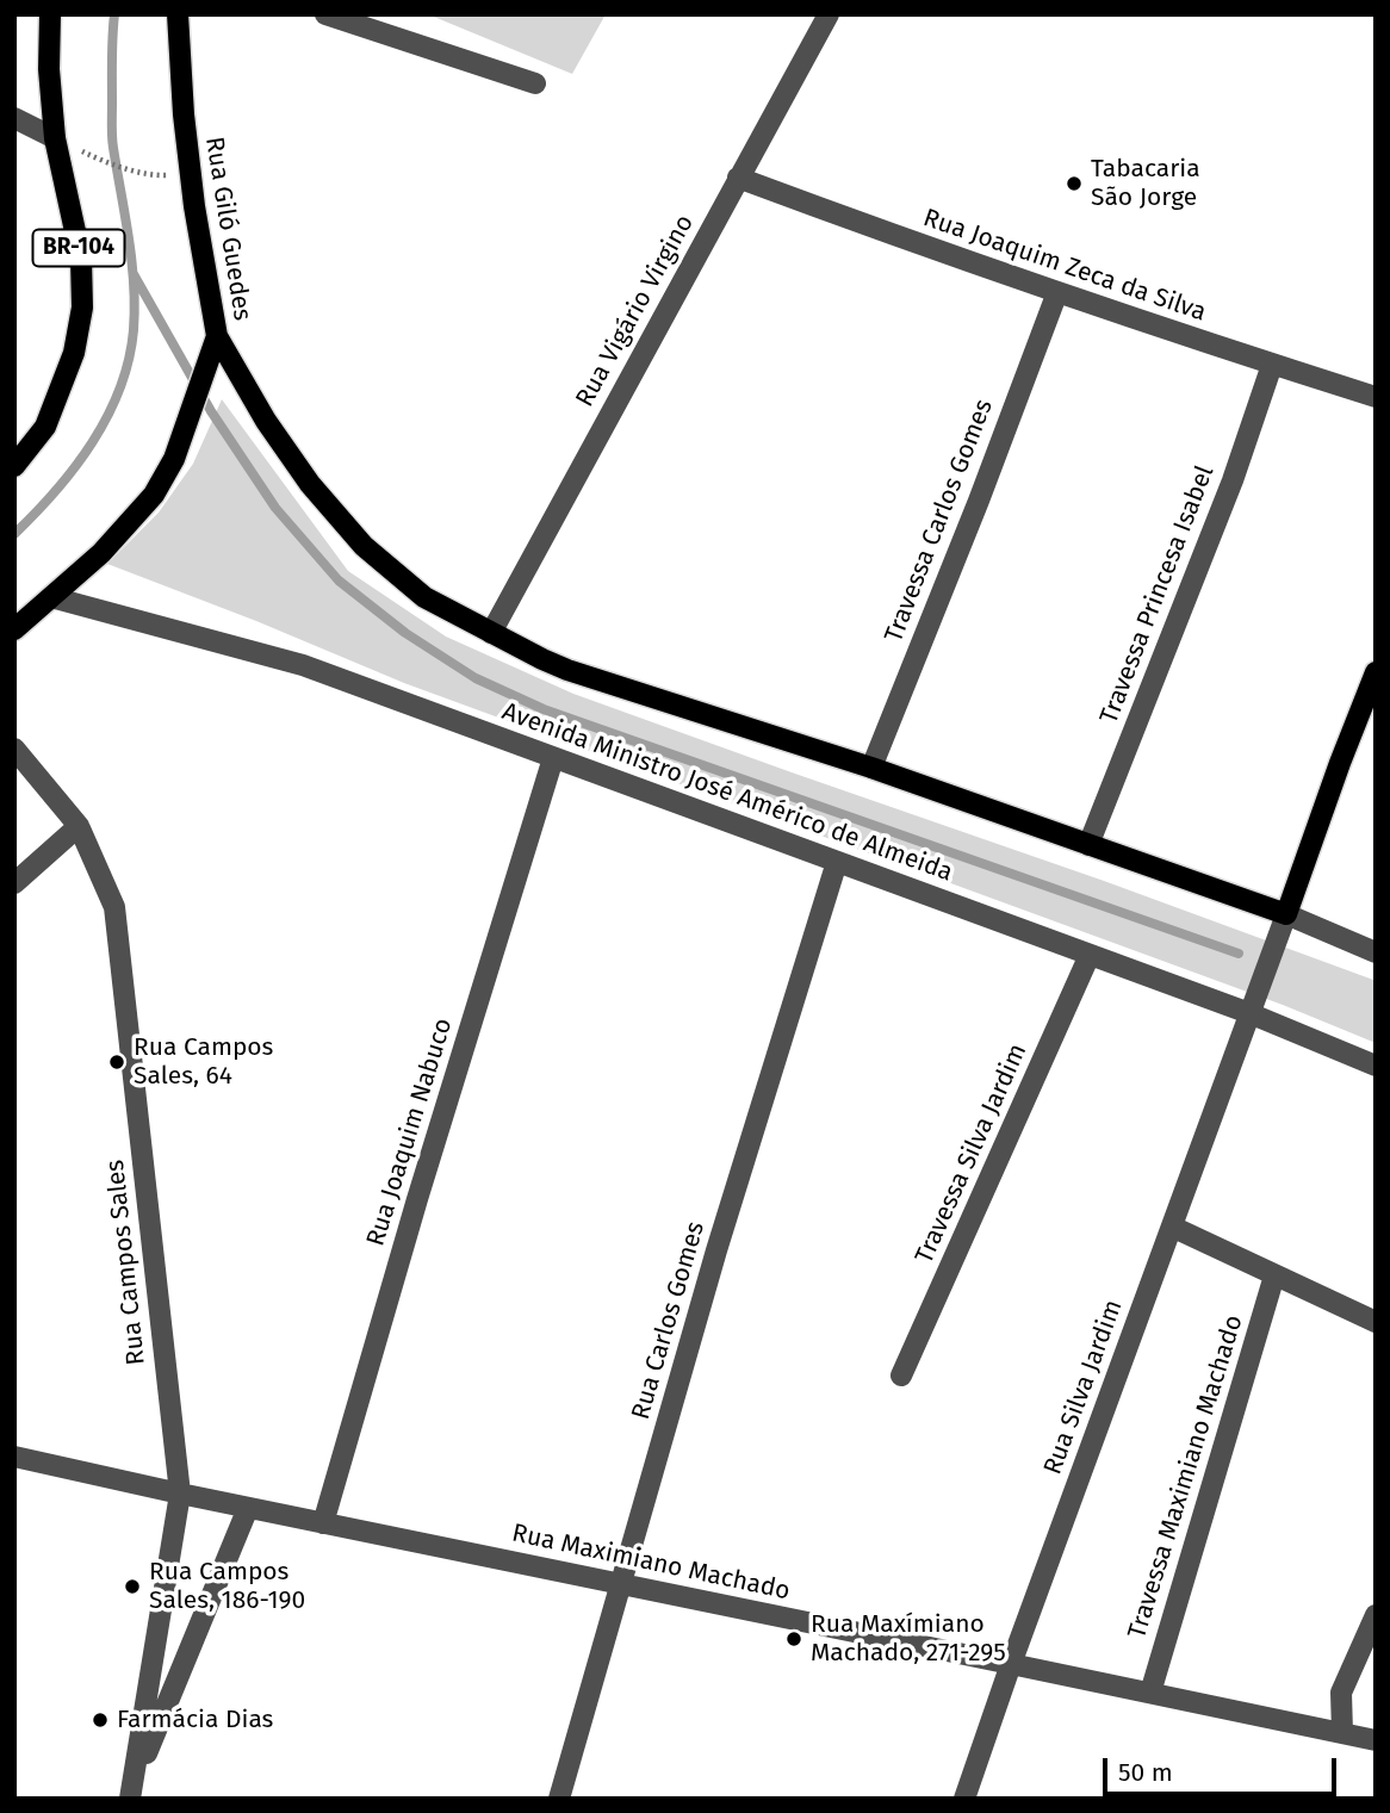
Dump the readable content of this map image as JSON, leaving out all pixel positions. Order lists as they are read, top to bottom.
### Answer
{
  "streets": {
    "main road": ["Rua Giló Guedes", "BR-104"],
    "street": [
      "Rua Joaquim Zeca da Silva",
      "Rua Vigário Virgino",
      "Travessa Carlos Gomes",
      "Travessa Princesa Isabel",
      "Avenida Ministro José Américo de Almeida",
      "Rua Joaquim Nabuco",
      "Travessa Silva Jardim",
      "Rua Campos Sales",
      "Rua Carlos Gomes",
      "Rua Silva Jardim",
      "Travessa Maximiano Machado",
      "Rua Maximiano Machado"
    ]
  },
  "crossings": [
    ["Rua Giló Guedes", "Avenida Ministro José Américo de Almeida"],
    ["Rua Joaquim Zeca da Silva", "Rua Vigário Virgino"],
    ["Rua Joaquim Zeca da Silva", "Travessa Carlos Gomes"],
    ["Rua Joaquim Zeca da Silva", "Travessa Princesa Isabel"],
    ["Avenida Ministro José Américo de Almeida", "Rua Joaquim Nabuco"],
    ["Avenida Ministro José Américo de Almeida", "Travessa Silva Jardim"],
    ["Avenida Ministro José Américo de Almeida", "Rua Carlos Gomes"],
    ["Avenida Ministro José Américo de Almeida", "Rua Silva Jardim"],
    ["Rua Joaquim Nabuco", "Rua Maximiano Machado"],
    ["Rua Campos Sales", "Rua Maximiano Machado"],
    ["Rua Carlos Gomes", "Rua Maximiano Machado"],
    ["Rua Silva Jardim", "Rua Maximiano Machado"],
    ["Travessa Maximiano Machado", "Rua Maximiano Machado"]
  ],
  "places": [
    "Tabacaria São Jorge",
    "Rua Campos Sales, 64",
    "Rua Campos Sales, 186-190",
    "Rua Maxímiano Machado, 271-295",
    "Farmácia Dias"
  ],
  "scale_bar": "50 m"
}
